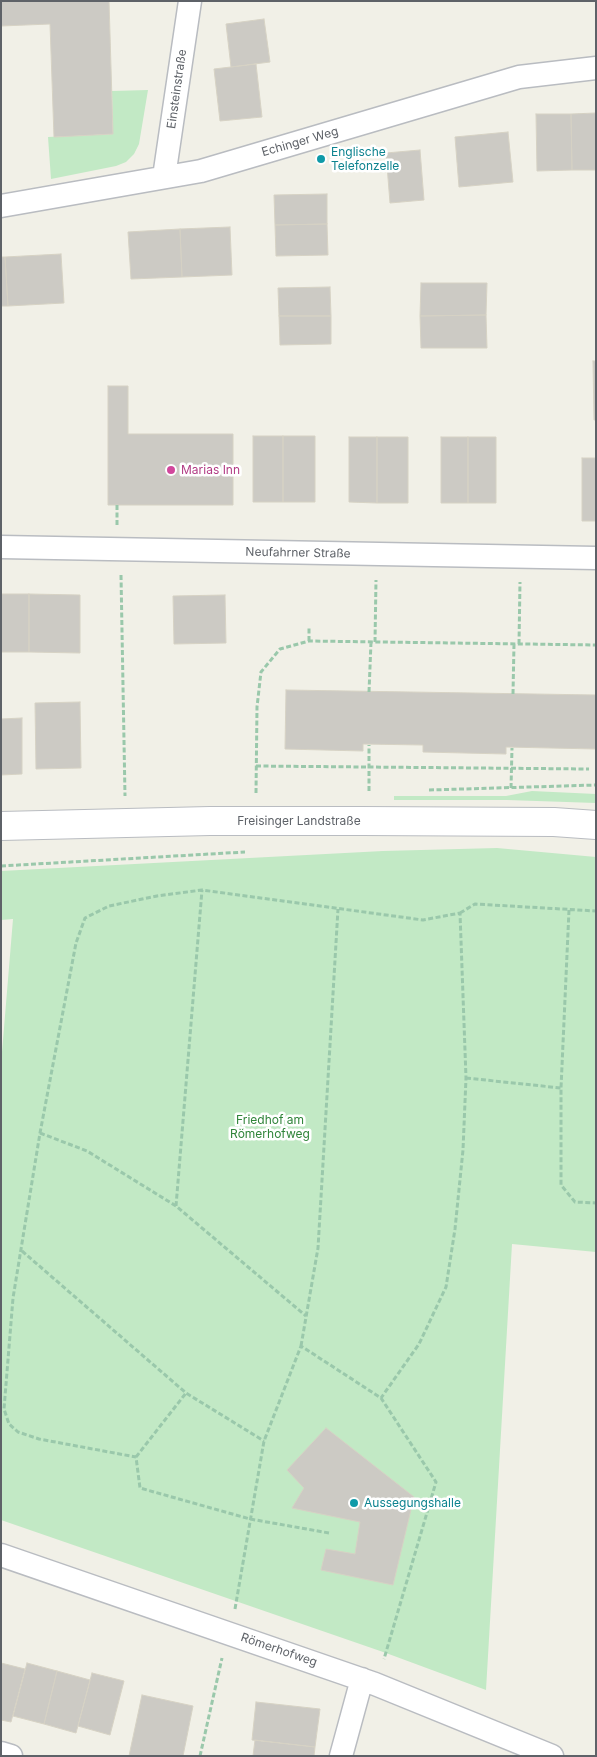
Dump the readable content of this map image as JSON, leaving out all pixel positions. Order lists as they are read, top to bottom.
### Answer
{
  "streets": {
    "street": [
      "Einsteinstraße",
      "Echinger Weg",
      "Neufahrner Straße",
      "Freisinger Landstraße",
      "Römerhofweg"
    ]
  },
  "crossings": [
    ["Einsteinstraße", "Echinger Weg"]
  ],
  "parks": ["Friedhof am Römerhofweg"],
  "places": ["Englische Telefonzelle", "Marias Inn", "Aussegungshalle"]
}
